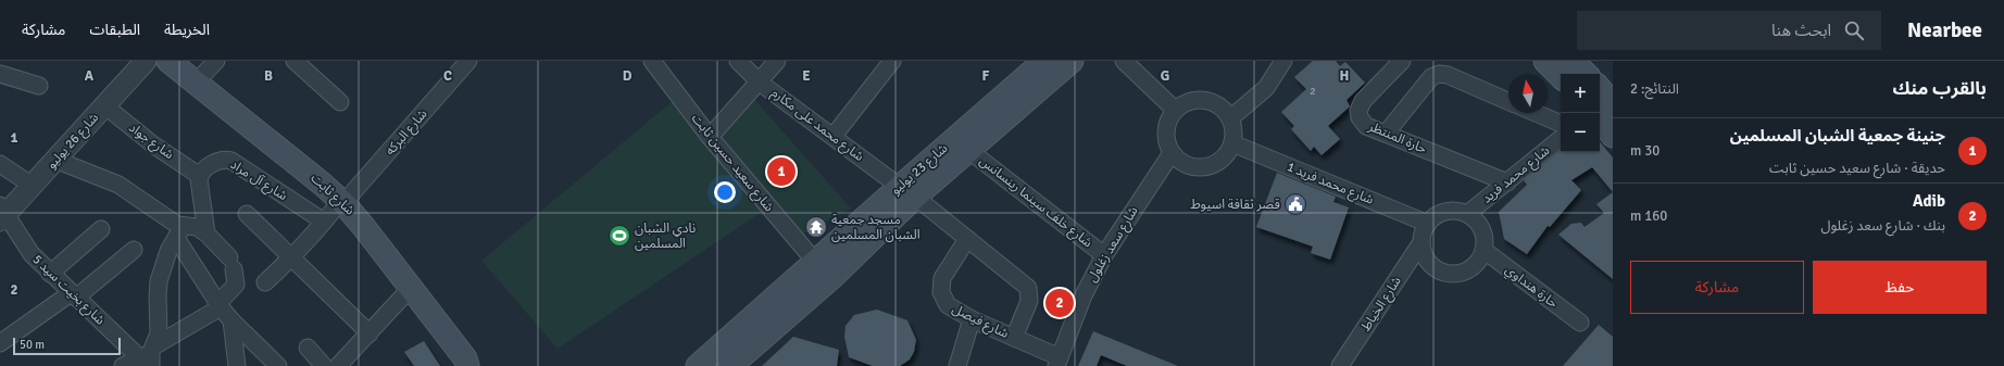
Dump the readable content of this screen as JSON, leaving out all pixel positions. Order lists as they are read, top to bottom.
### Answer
{
  "streets": {
    "main road": ["شارع 23 يوليو", "شارع ثابت"],
    "street": [
      "شارع محمد على مكارم",
      "شارع البركه",
      "حارة المنتظر",
      "شارع 26 يوليو",
      "شارع جواد",
      "شارع سعيد حسين ثابت",
      "شارع محمد فريد",
      "شارع آل مراد",
      "شارع محمد فريد 1",
      "شارع خلف سينما رينسانس",
      "شارع سعد زغلول",
      "حارة هنداوي",
      "شارع بخيت سيد 5",
      "شارع الخياط",
      "شارع فيصل"
    ]
  },
  "crossings": [
    ["شارع محمد على مكارم", "شارع 23 يوليو"],
    ["شارع محمد على مكارم", "شارع فيصل"],
    ["شارع البركه", "شارع آل مراد"],
    ["شارع البركه", "شارع ثابت"],
    ["حارة المنتظر", "شارع محمد فريد"],
    ["شارع 26 يوليو", "شارع جواد"],
    ["شارع 26 يوليو", "شارع بخيت سيد 5"],
    ["شارع جواد", "شارع آل مراد"],
    ["شارع سعيد حسين ثابت", "شارع 23 يوليو"],
    ["شارع 23 يوليو", "شارع خلف سينما رينسانس"],
    ["شارع محمد فريد", "شارع محمد فريد 1"],
    ["شارع محمد فريد", "حارة هنداوي"],
    ["شارع محمد فريد", "شارع الخياط"],
    ["شارع محمد فريد 1", "شارع سعد زغلول"],
    ["شارع محمد فريد 1", "حارة هنداوي"],
    ["شارع محمد فريد 1", "شارع الخياط"],
    ["شارع خلف سينما رينسانس", "شارع سعد زغلول"],
    ["شارع سعد زغلول", "شارع فيصل"],
    ["حارة هنداوي", "شارع الخياط"]
  ],
  "places": {
    "public building": ["قصر ثقافة اسيوط"],
    "temple": ["مسجد جمعية الشبان المسلمين"],
    "sports": ["نادي الشبان المسلمين"]
  },
  "house_numbers": ["2"],
  "scale_bar": "50 m",
  "north": "top",
  "page": {
    "header": "Nearbee",
    "search": "ابحث هنا",
    "nav": ["الخريطة", "الطبقات", "مشاركة"],
    "heading": ["بالقرب منك", "النتائج: 2"],
    "map_buttons": ["+", "−"],
    "list": [
      {
        "mark": "1",
        "name": "جنينة جمعية الشبان المسلمين",
        "note": "حديقة · شارع سعيد حسين ثابت",
        "value": "30 m"
      },
      {
        "mark": "2",
        "name": "Adib",
        "note": "بنك · شارع سعد زغلول",
        "value": "160 m"
      }
    ],
    "pins": ["1", "2"],
    "buttons": ["حفظ", "مشاركة"],
    "scale": "50 m"
  },
  "grid": {
    "columns": [
      "A",
      "B",
      "C",
      "D",
      "E",
      "F",
      "G",
      "H"
    ],
    "rows": ["1", "2"]
  }
}
